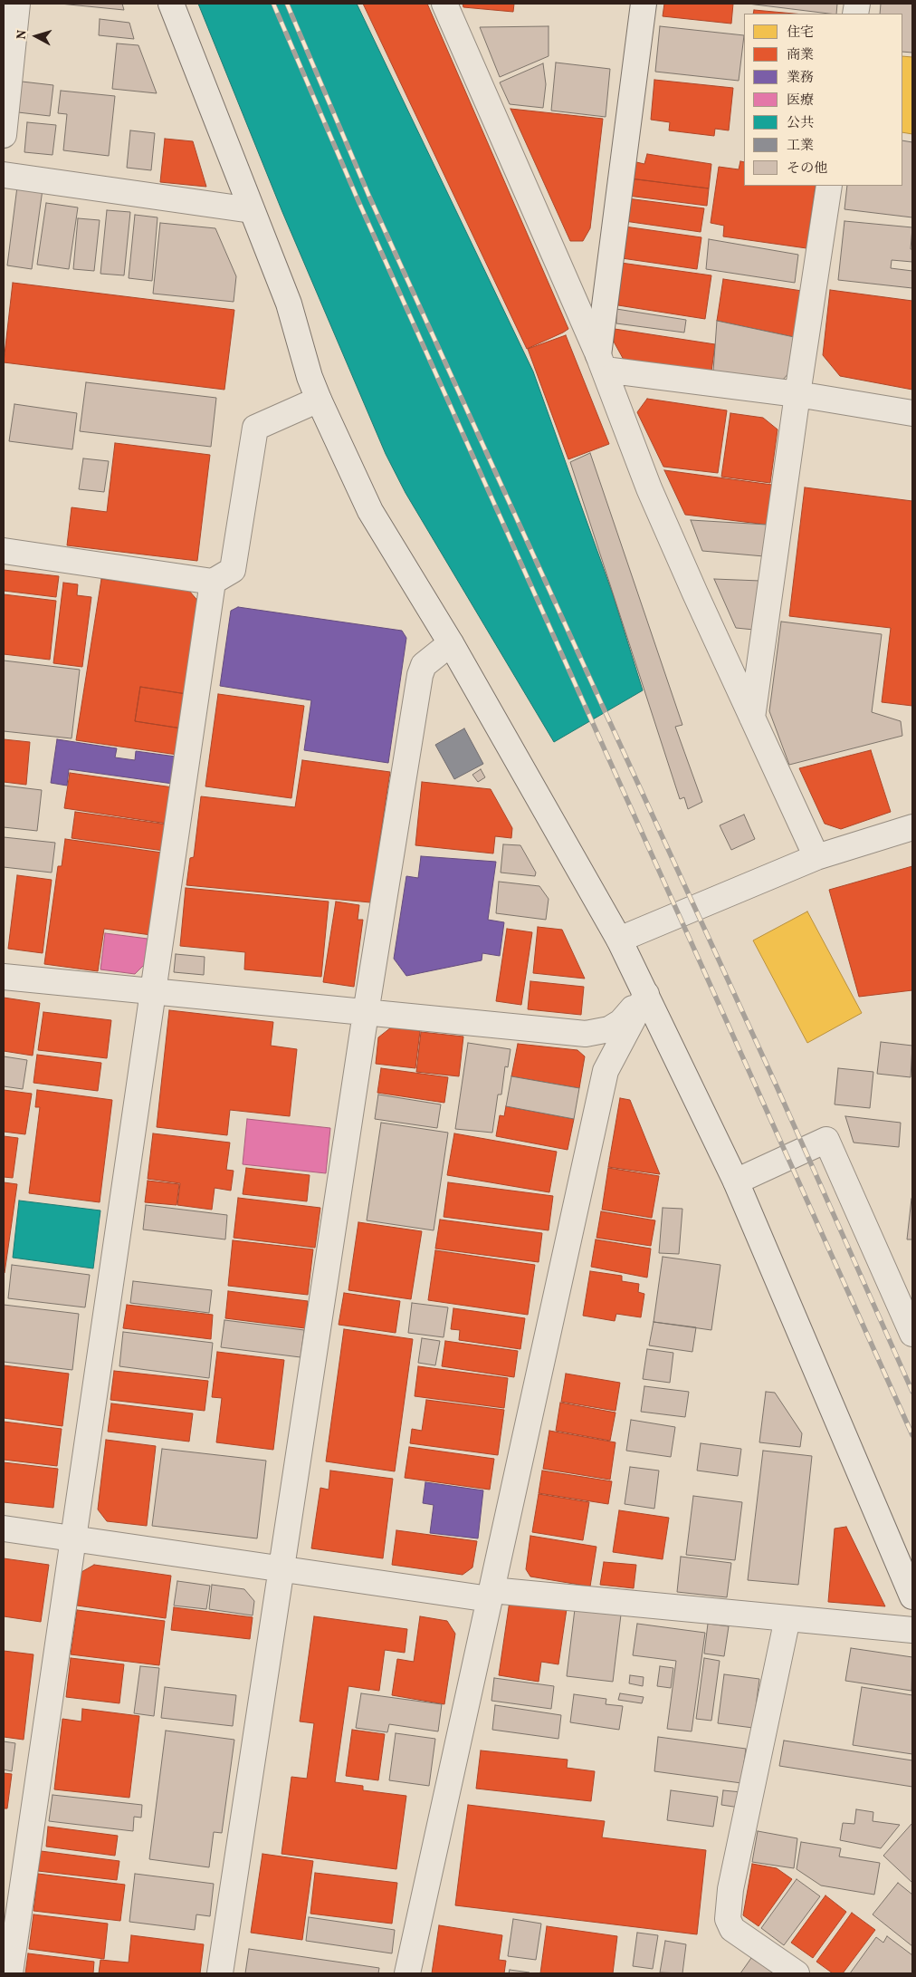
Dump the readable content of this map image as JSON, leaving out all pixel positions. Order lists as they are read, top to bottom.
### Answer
{
  "legend": [
    "住宅",
    "商業",
    "業務",
    "医療",
    "公共",
    "工業",
    "その他"
  ],
  "north": "left"
}
